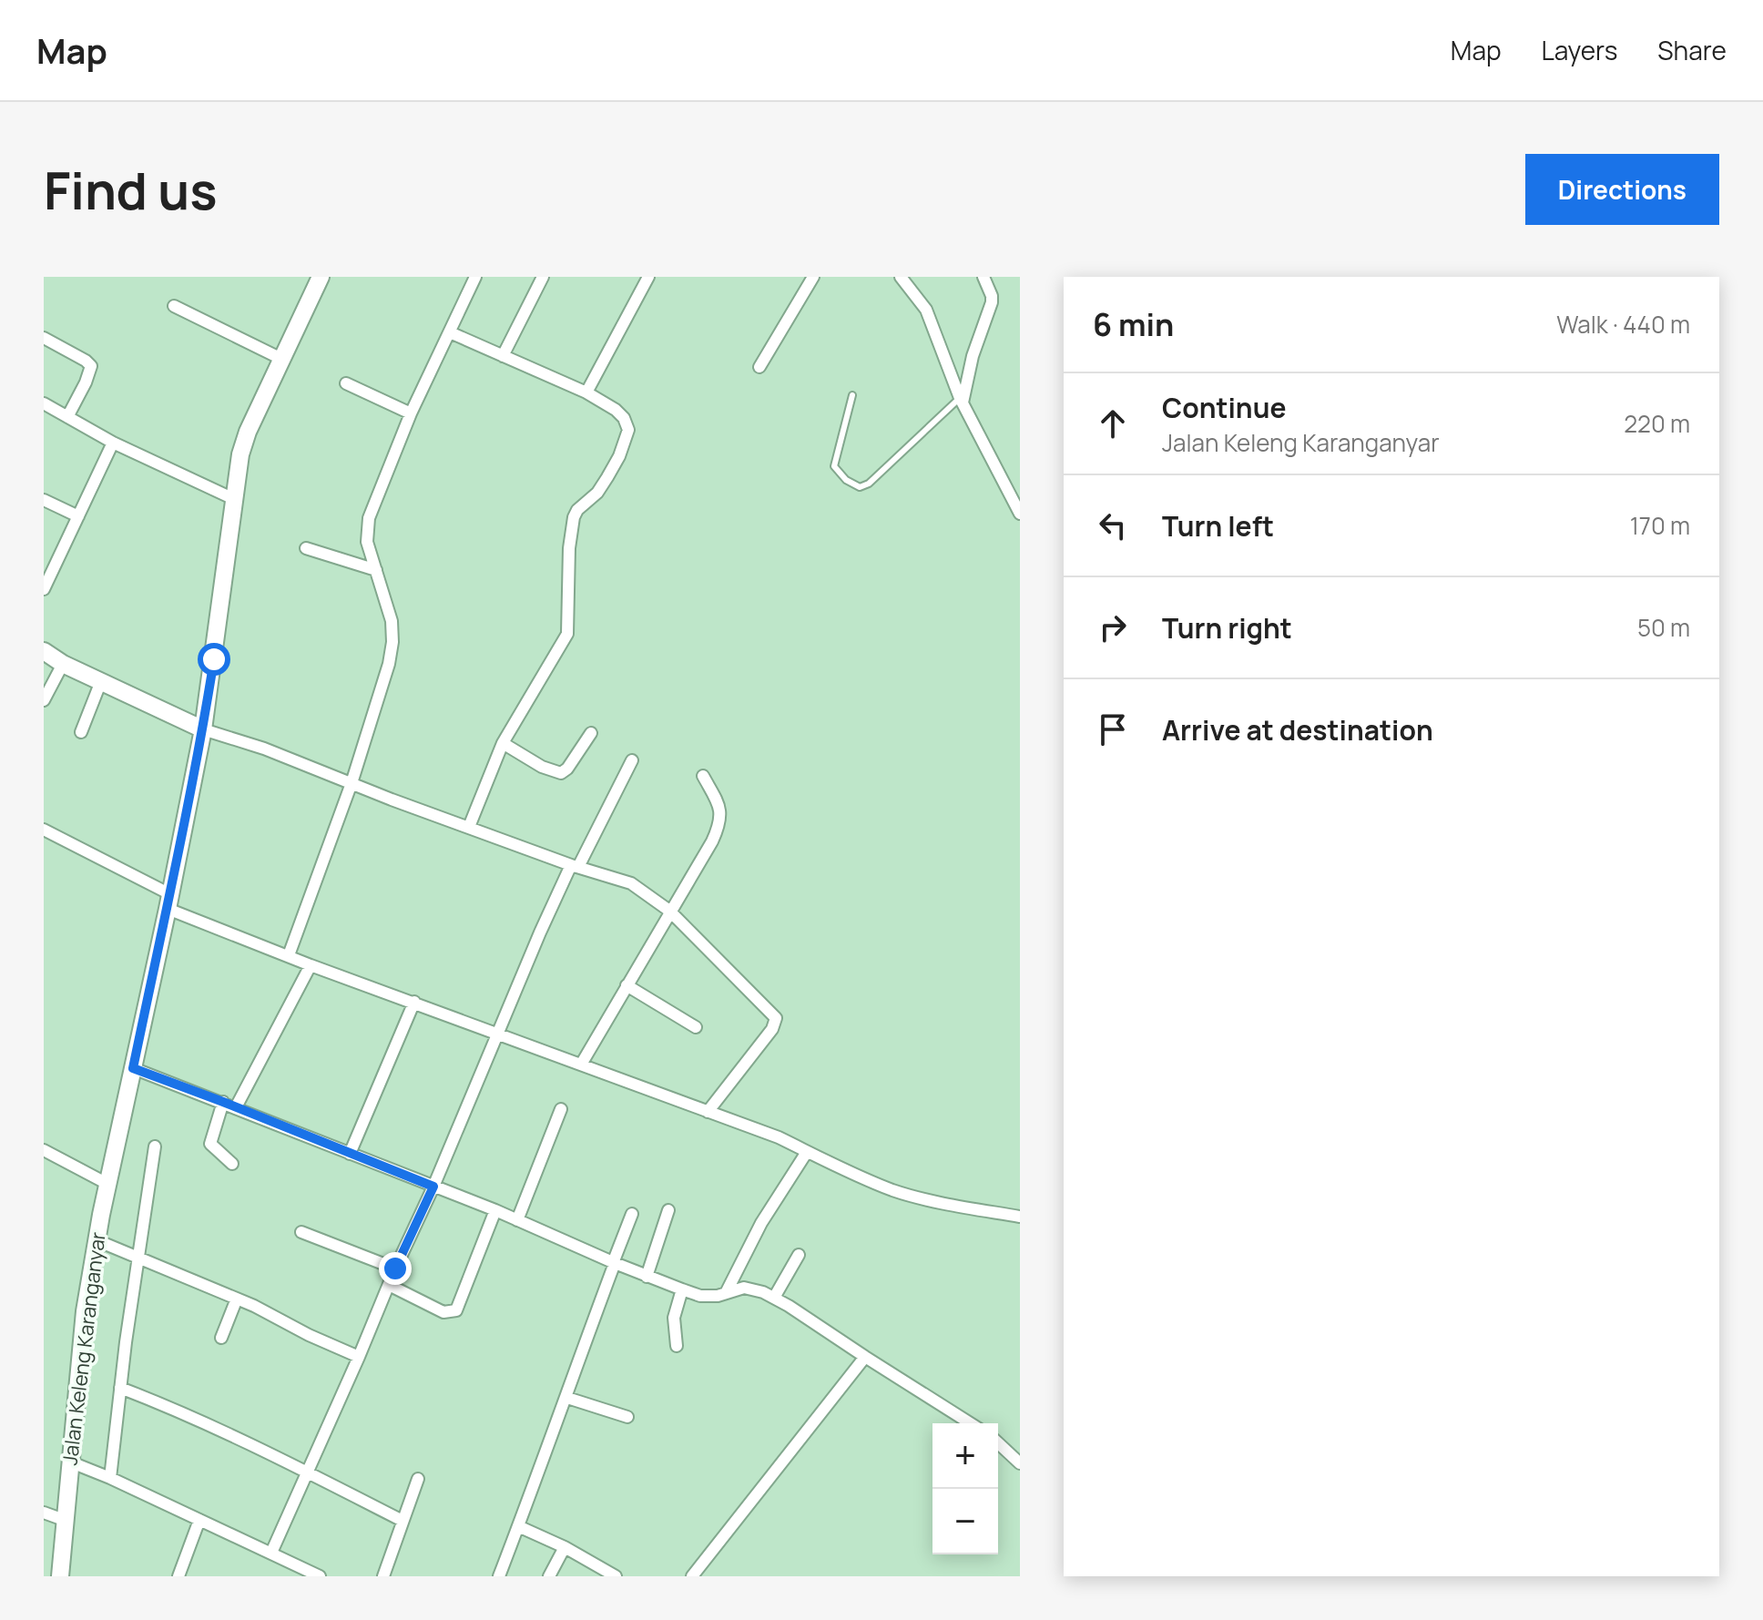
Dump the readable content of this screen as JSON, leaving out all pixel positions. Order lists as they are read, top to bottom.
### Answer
{
  "streets": {
    "main road": ["Jalan Keleng Karanganyar"]
  },
  "page": {
    "header": "Map",
    "nav": ["Map", "Layers", "Share"],
    "buttons": "Directions",
    "title": "Find us",
    "heading": ["6 min", "Walk · 440 m"],
    "list": [
      ["Continue", "Jalan Keleng Karanganyar", "220 m"],
      ["Turn left", "170 m"],
      ["Turn right", "50 m"],
      "Arrive at destination"
    ],
    "map_buttons": ["+", "−"]
  }
}
